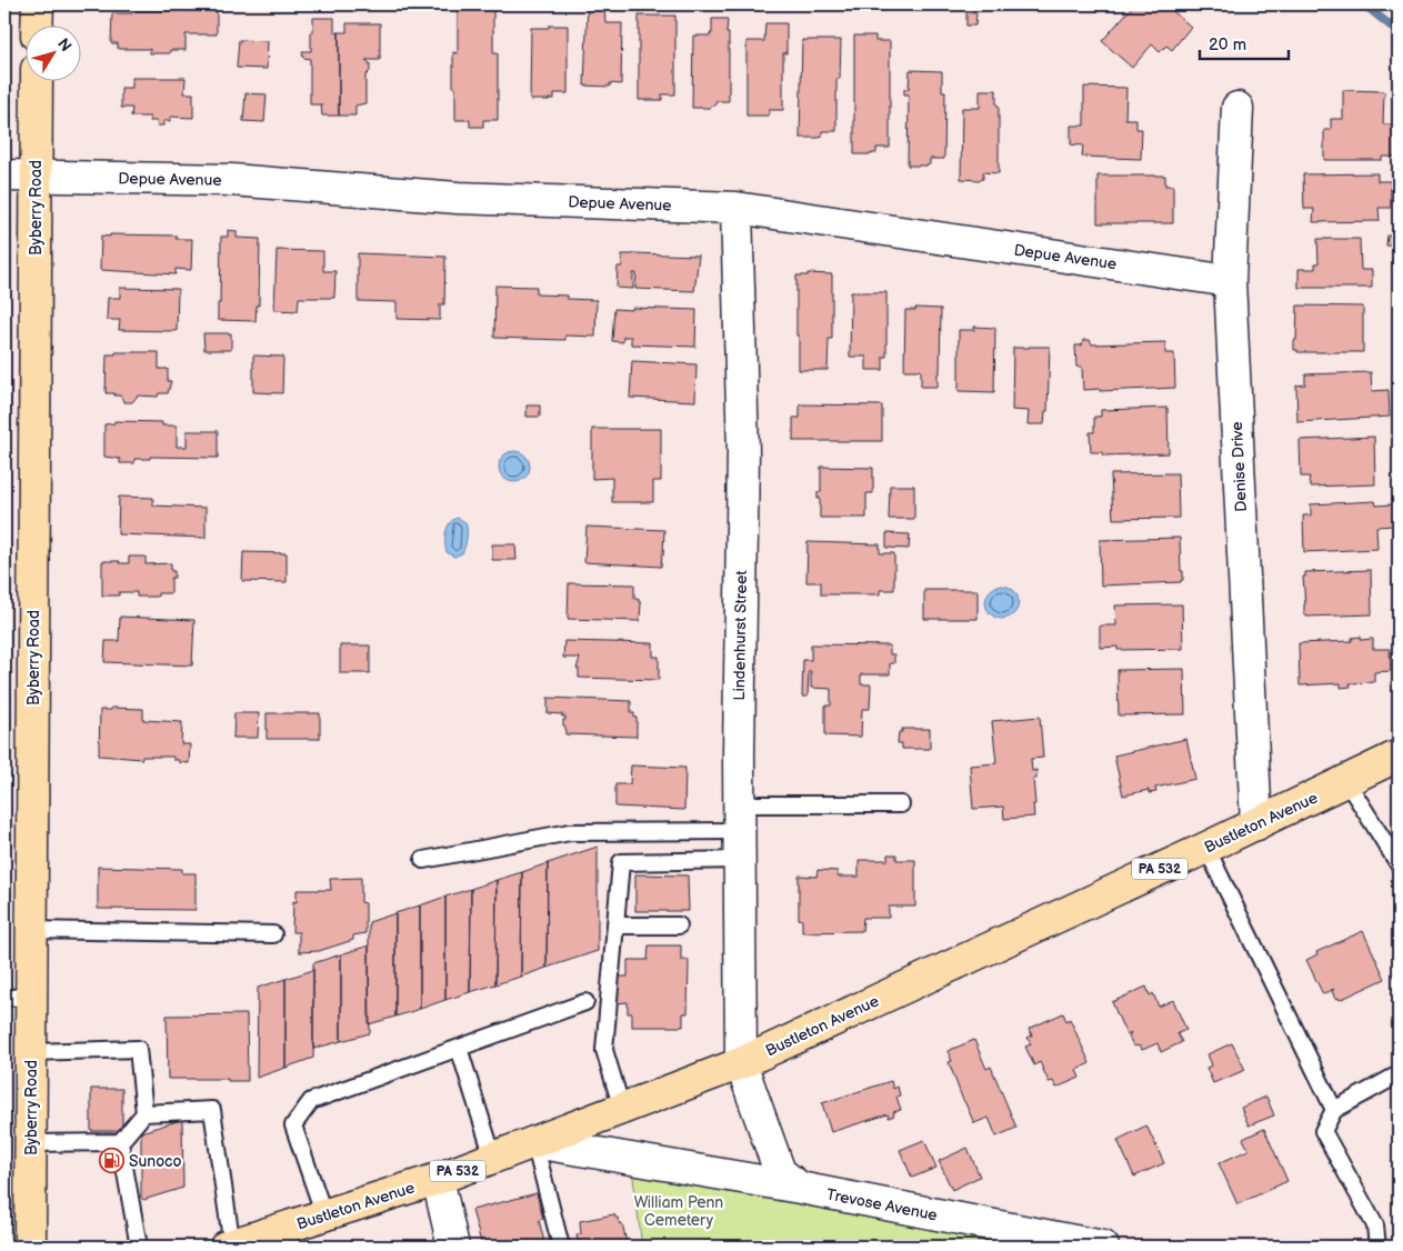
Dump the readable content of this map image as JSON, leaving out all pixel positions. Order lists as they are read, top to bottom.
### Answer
{
  "streets": {
    "main road": ["Byberry Road", "Bustleton Avenue", "PA 532"],
    "street": [
      "Depue Avenue",
      "Denise Drive",
      "Lindenhurst Street",
      "Trevose Avenue"
    ]
  },
  "crossings": [
    ["Depue Avenue", "Byberry Road"],
    ["Depue Avenue", "Denise Drive"],
    ["Depue Avenue", "Lindenhurst Street"],
    ["Denise Drive", "Bustleton Avenue"],
    ["Lindenhurst Street", "Bustleton Avenue"],
    ["Lindenhurst Street", "Trevose Avenue"],
    ["Bustleton Avenue", "Trevose Avenue"]
  ],
  "parks": ["William Penn Cemetery"],
  "places": {
    "fuel station": ["Sunoco"]
  },
  "scale_bar": "20 m",
  "north": "top right"
}
